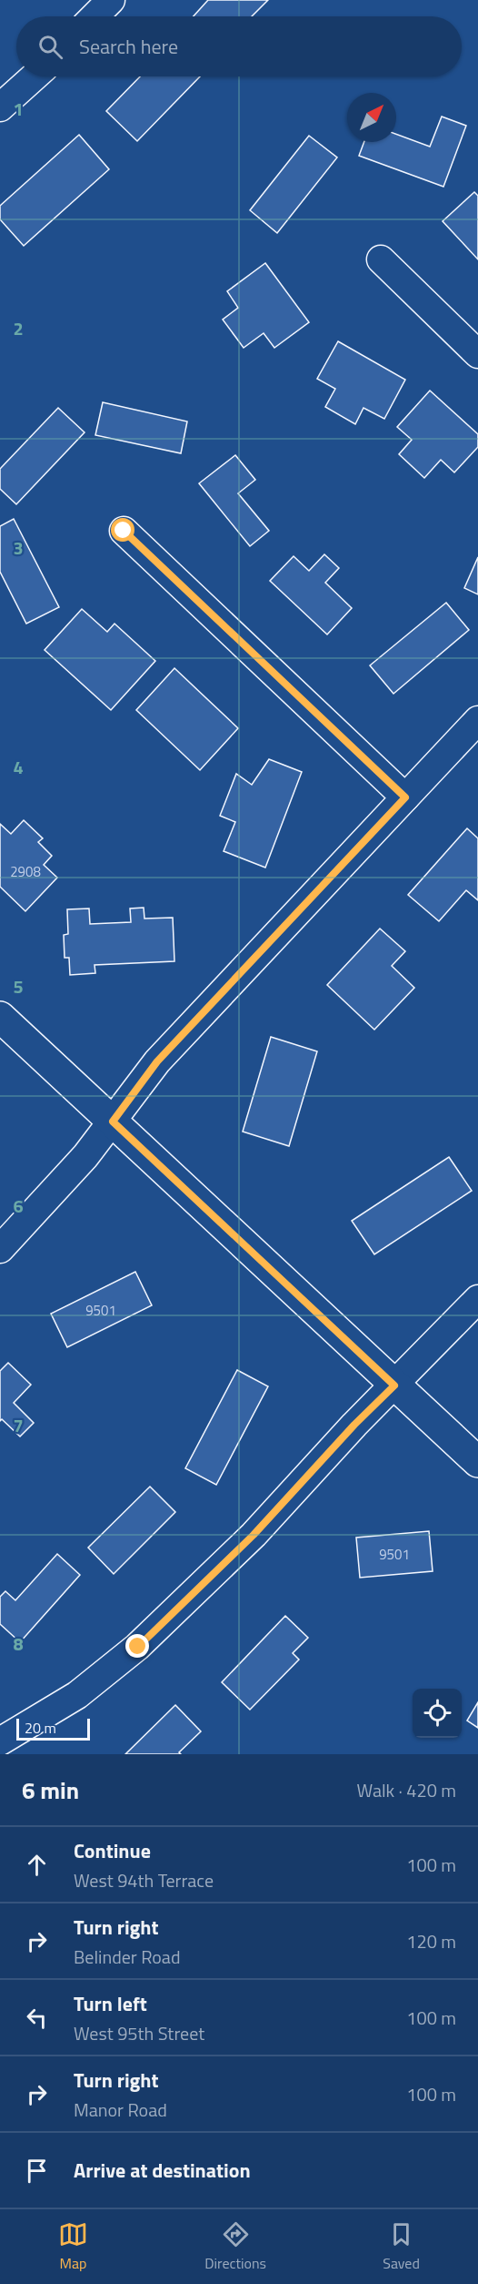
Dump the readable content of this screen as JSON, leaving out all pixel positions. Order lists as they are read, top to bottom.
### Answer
{
  "house_numbers": ["2908", "9501", "9501"],
  "scale_bar": "20 m",
  "north": "top right",
  "page": {
    "search": "Search here",
    "scale": "20 m",
    "heading": ["6 min", "Walk · 420 m"],
    "list": [
      ["Continue", "West 94th Terrace", "100 m"],
      ["Turn right", "Belinder Road", "120 m"],
      ["Turn left", "West 95th Street", "100 m"],
      ["Turn right", "Manor Road", "100 m"],
      "Arrive at destination"
    ],
    "nav": ["Map", "Directions", "Saved"]
  },
  "grid": {
    "rows": [
      "1",
      "2",
      "3",
      "4",
      "5",
      "6",
      "7",
      "8"
    ]
  }
}
